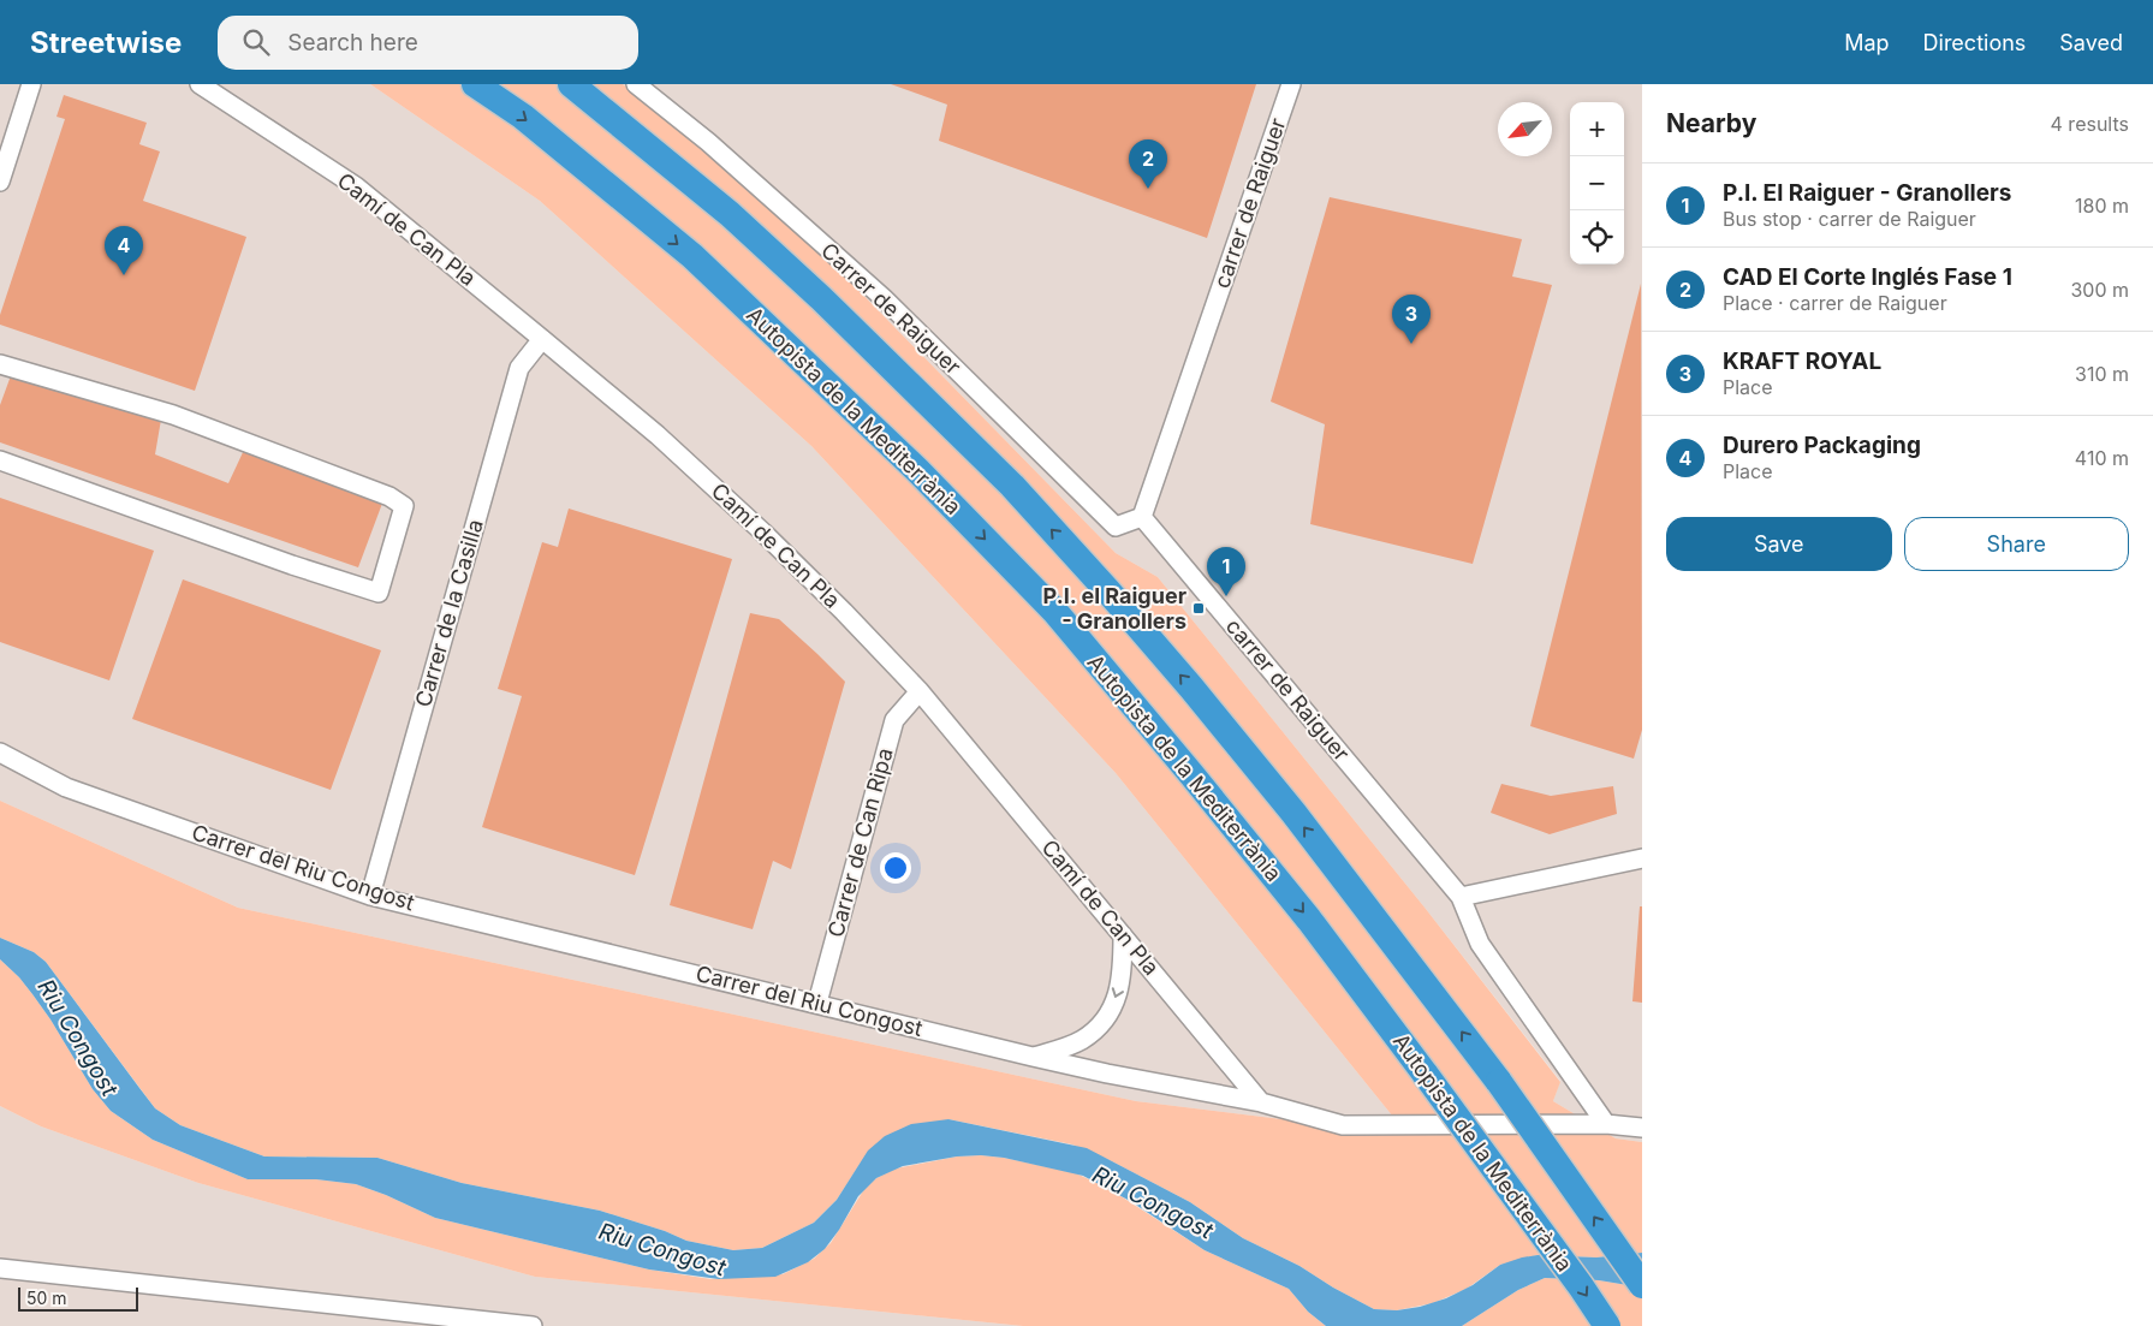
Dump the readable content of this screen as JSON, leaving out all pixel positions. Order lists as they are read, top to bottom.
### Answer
{
  "streets": {
    "highway": ["Autopista de la Mediterrània"],
    "street": [
      "carrer de Raiguer",
      "Camí de Can Pla",
      "Carrer de Raiguer",
      "Carrer de la Casilla",
      "Carrer de Can Ripa",
      "Carrer del Riu Congost"
    ]
  },
  "crossings": [
    ["carrer de Raiguer", "Carrer de Raiguer"],
    ["carrer de Raiguer", "Carrer del Riu Congost"],
    ["Camí de Can Pla", "Carrer de la Casilla"],
    ["Camí de Can Pla", "Carrer de Can Ripa"],
    ["Camí de Can Pla", "Carrer del Riu Congost"],
    ["Carrer de la Casilla", "Carrer del Riu Congost"],
    ["Carrer de Can Ripa", "Carrer del Riu Congost"]
  ],
  "water": ["Riu Congost"],
  "places": {
    "transit": ["P.I. el Raiguer - Granollers"]
  },
  "scale_bar": "50 m",
  "north": "bottom left",
  "page": {
    "header": "Streetwise",
    "search": "Search here",
    "nav": ["Map", "Directions", "Saved"],
    "heading": ["Nearby", "4 results"],
    "map_buttons": ["+", "−"],
    "pins": [
      "2",
      "4",
      "3",
      "1"
    ],
    "list": [
      {
        "mark": "1",
        "name": "P.I. El Raiguer - Granollers",
        "note": "Bus stop · carrer de Raiguer",
        "value": "180 m"
      },
      {
        "mark": "2",
        "name": "CAD El Corte Inglés Fase 1",
        "note": "Place · carrer de Raiguer",
        "value": "300 m"
      },
      {
        "mark": "3",
        "name": "KRAFT ROYAL",
        "note": "Place",
        "value": "310 m"
      },
      {
        "mark": "4",
        "name": "Durero Packaging",
        "note": "Place",
        "value": "410 m"
      }
    ],
    "buttons": ["Save", "Share"],
    "scale": "50 m"
  }
}
